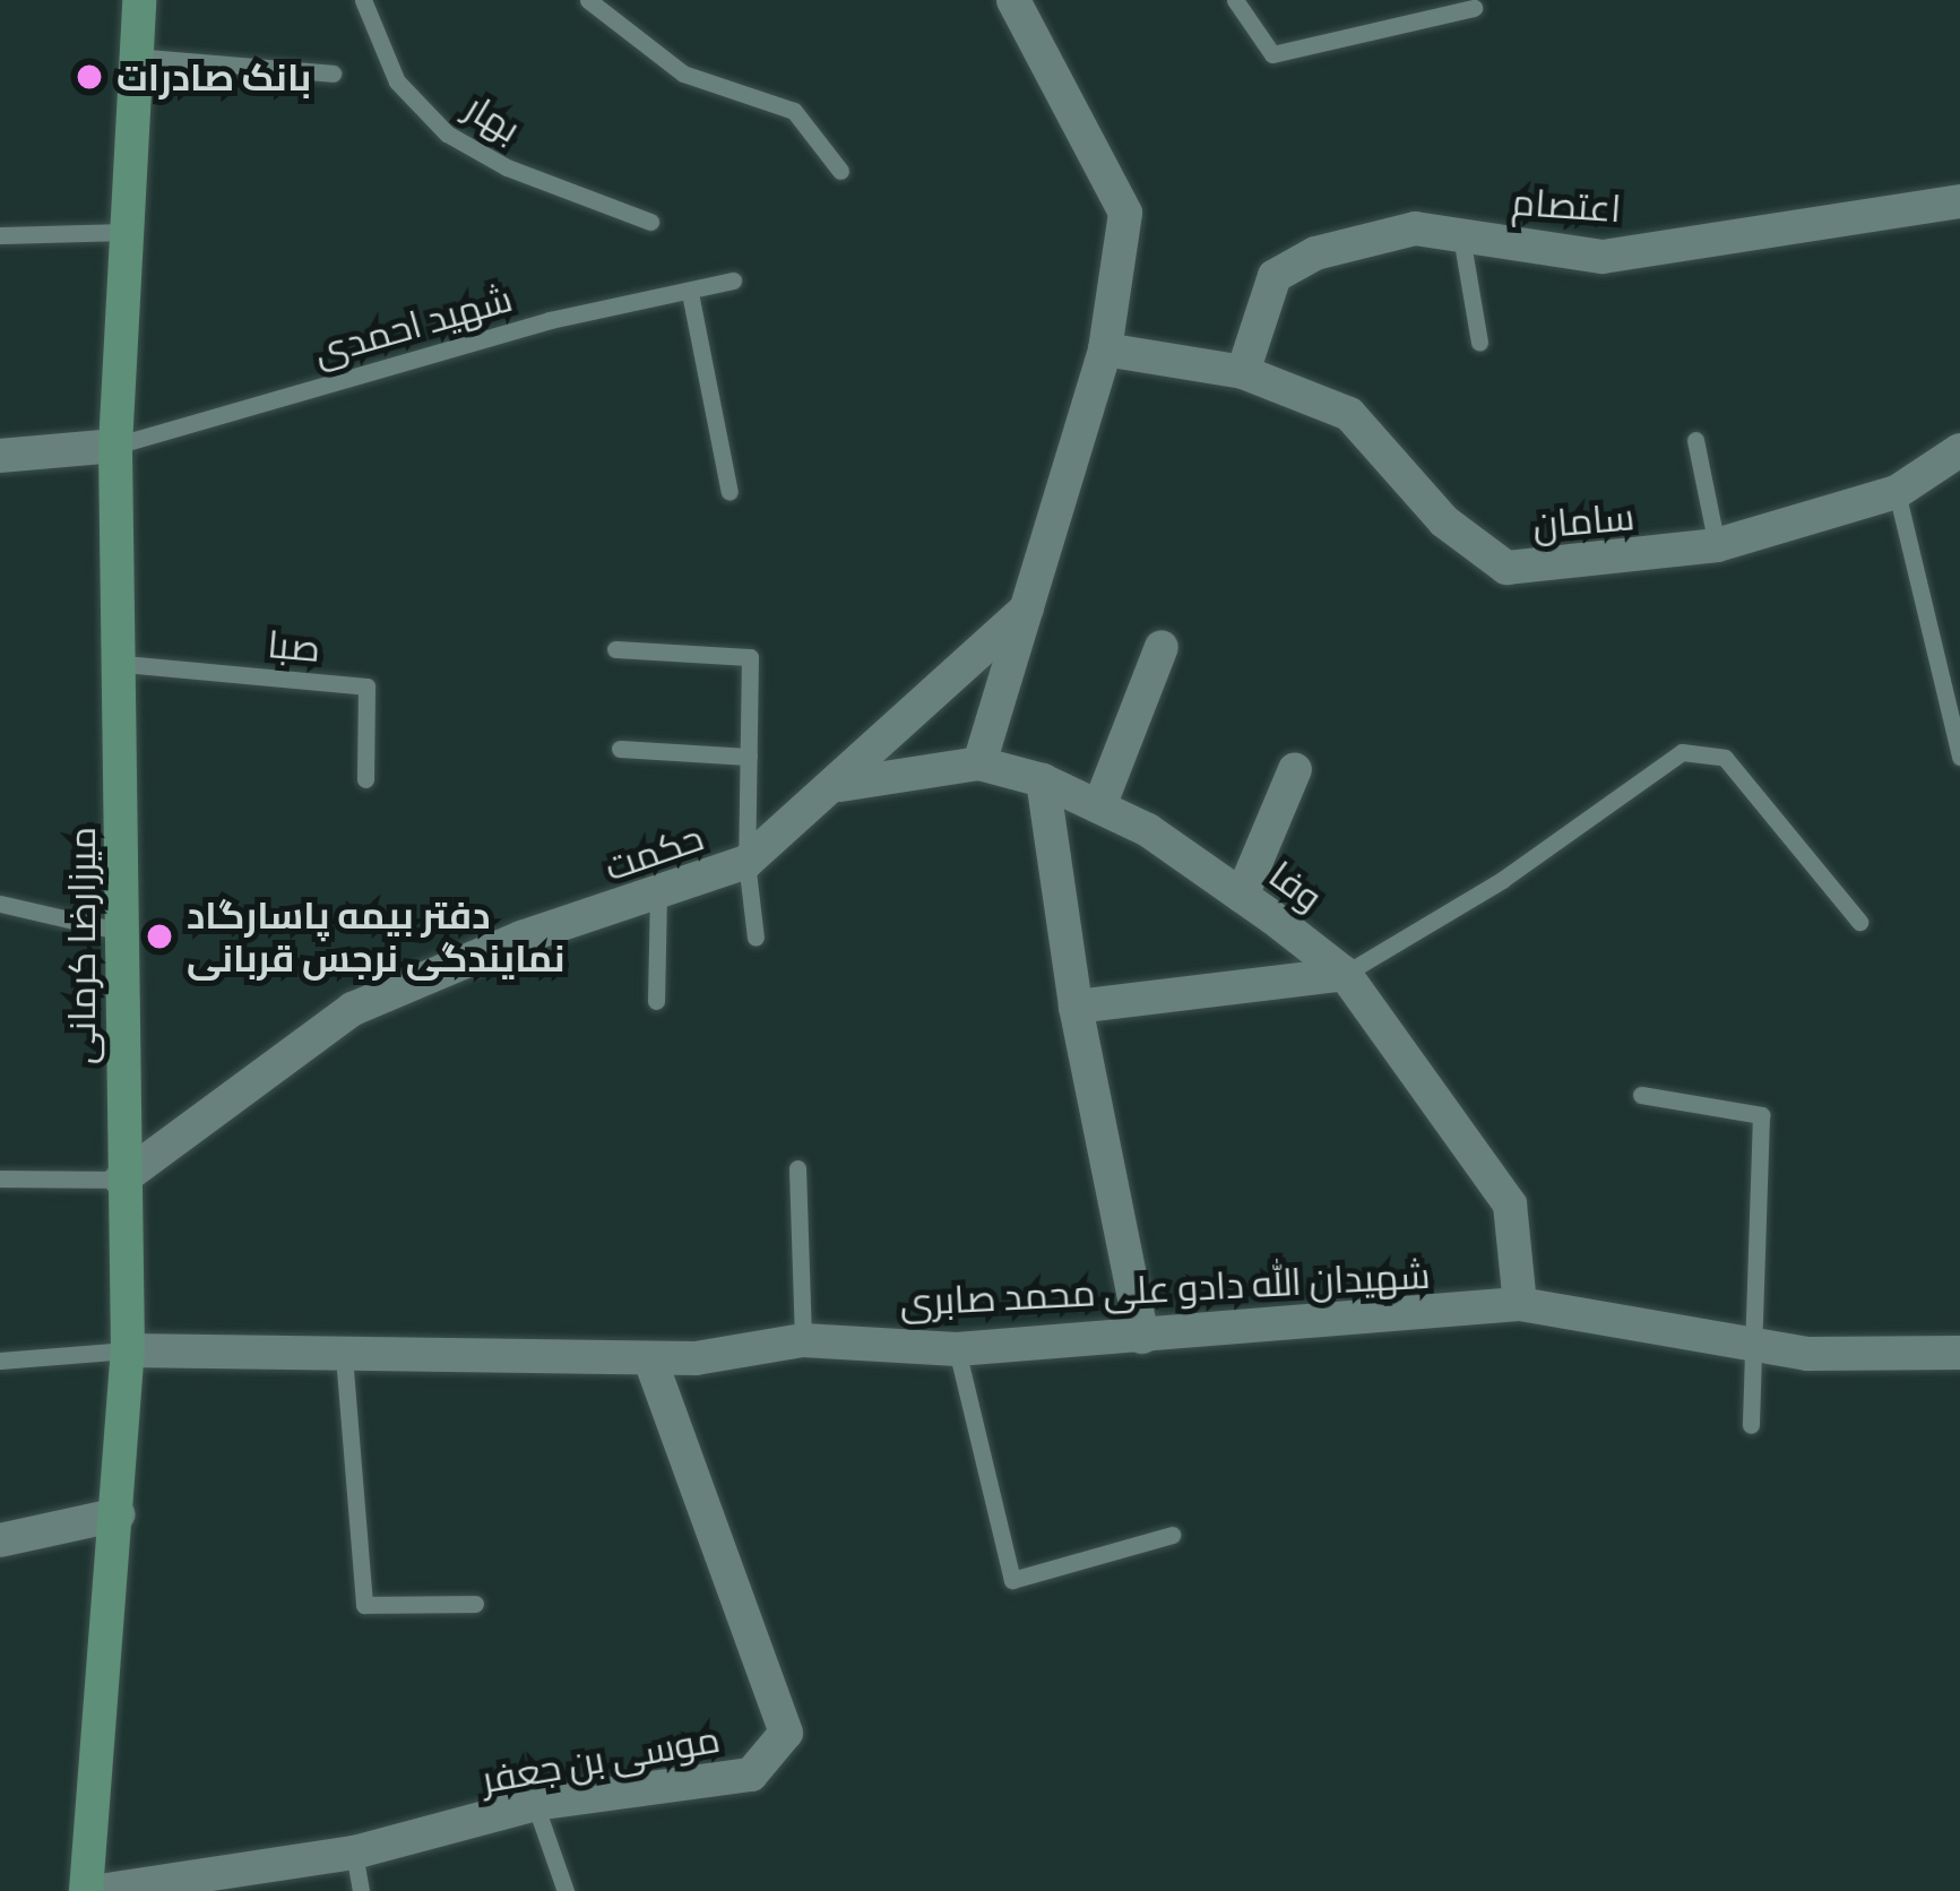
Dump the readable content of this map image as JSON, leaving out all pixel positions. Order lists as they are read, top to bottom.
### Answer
{
  "streets": {
    "main road": ["میرزارضا کرمانی"],
    "street": [
      "اعتصام",
      "سامان",
      "حکمت",
      "وفا",
      "شهیدان الله دادو علی محمد صابری",
      "موسی بن جعفر"
    ],
    "lane": ["بهار", "شهید احمدی", "صبا"]
  },
  "crossings": [
    ["اعتصام", "سامان"],
    ["شهید احمدی", "میرزارضا کرمانی"],
    ["سامان", "حکمت"],
    ["صبا", "میرزارضا کرمانی"],
    ["حکمت", "وفا"],
    ["حکمت", "میرزارضا کرمانی"],
    ["وفا", "شهیدان الله دادو علی محمد صابری"],
    ["میرزارضا کرمانی", "شهیدان الله دادو علی محمد صابری"],
    ["شهیدان الله دادو علی محمد صابری", "موسی بن جعفر"]
  ],
  "places": ["بانک صادرات", "دفتر بیمه پاسارگاد نمایندگی نرجس قربانی"]
}
